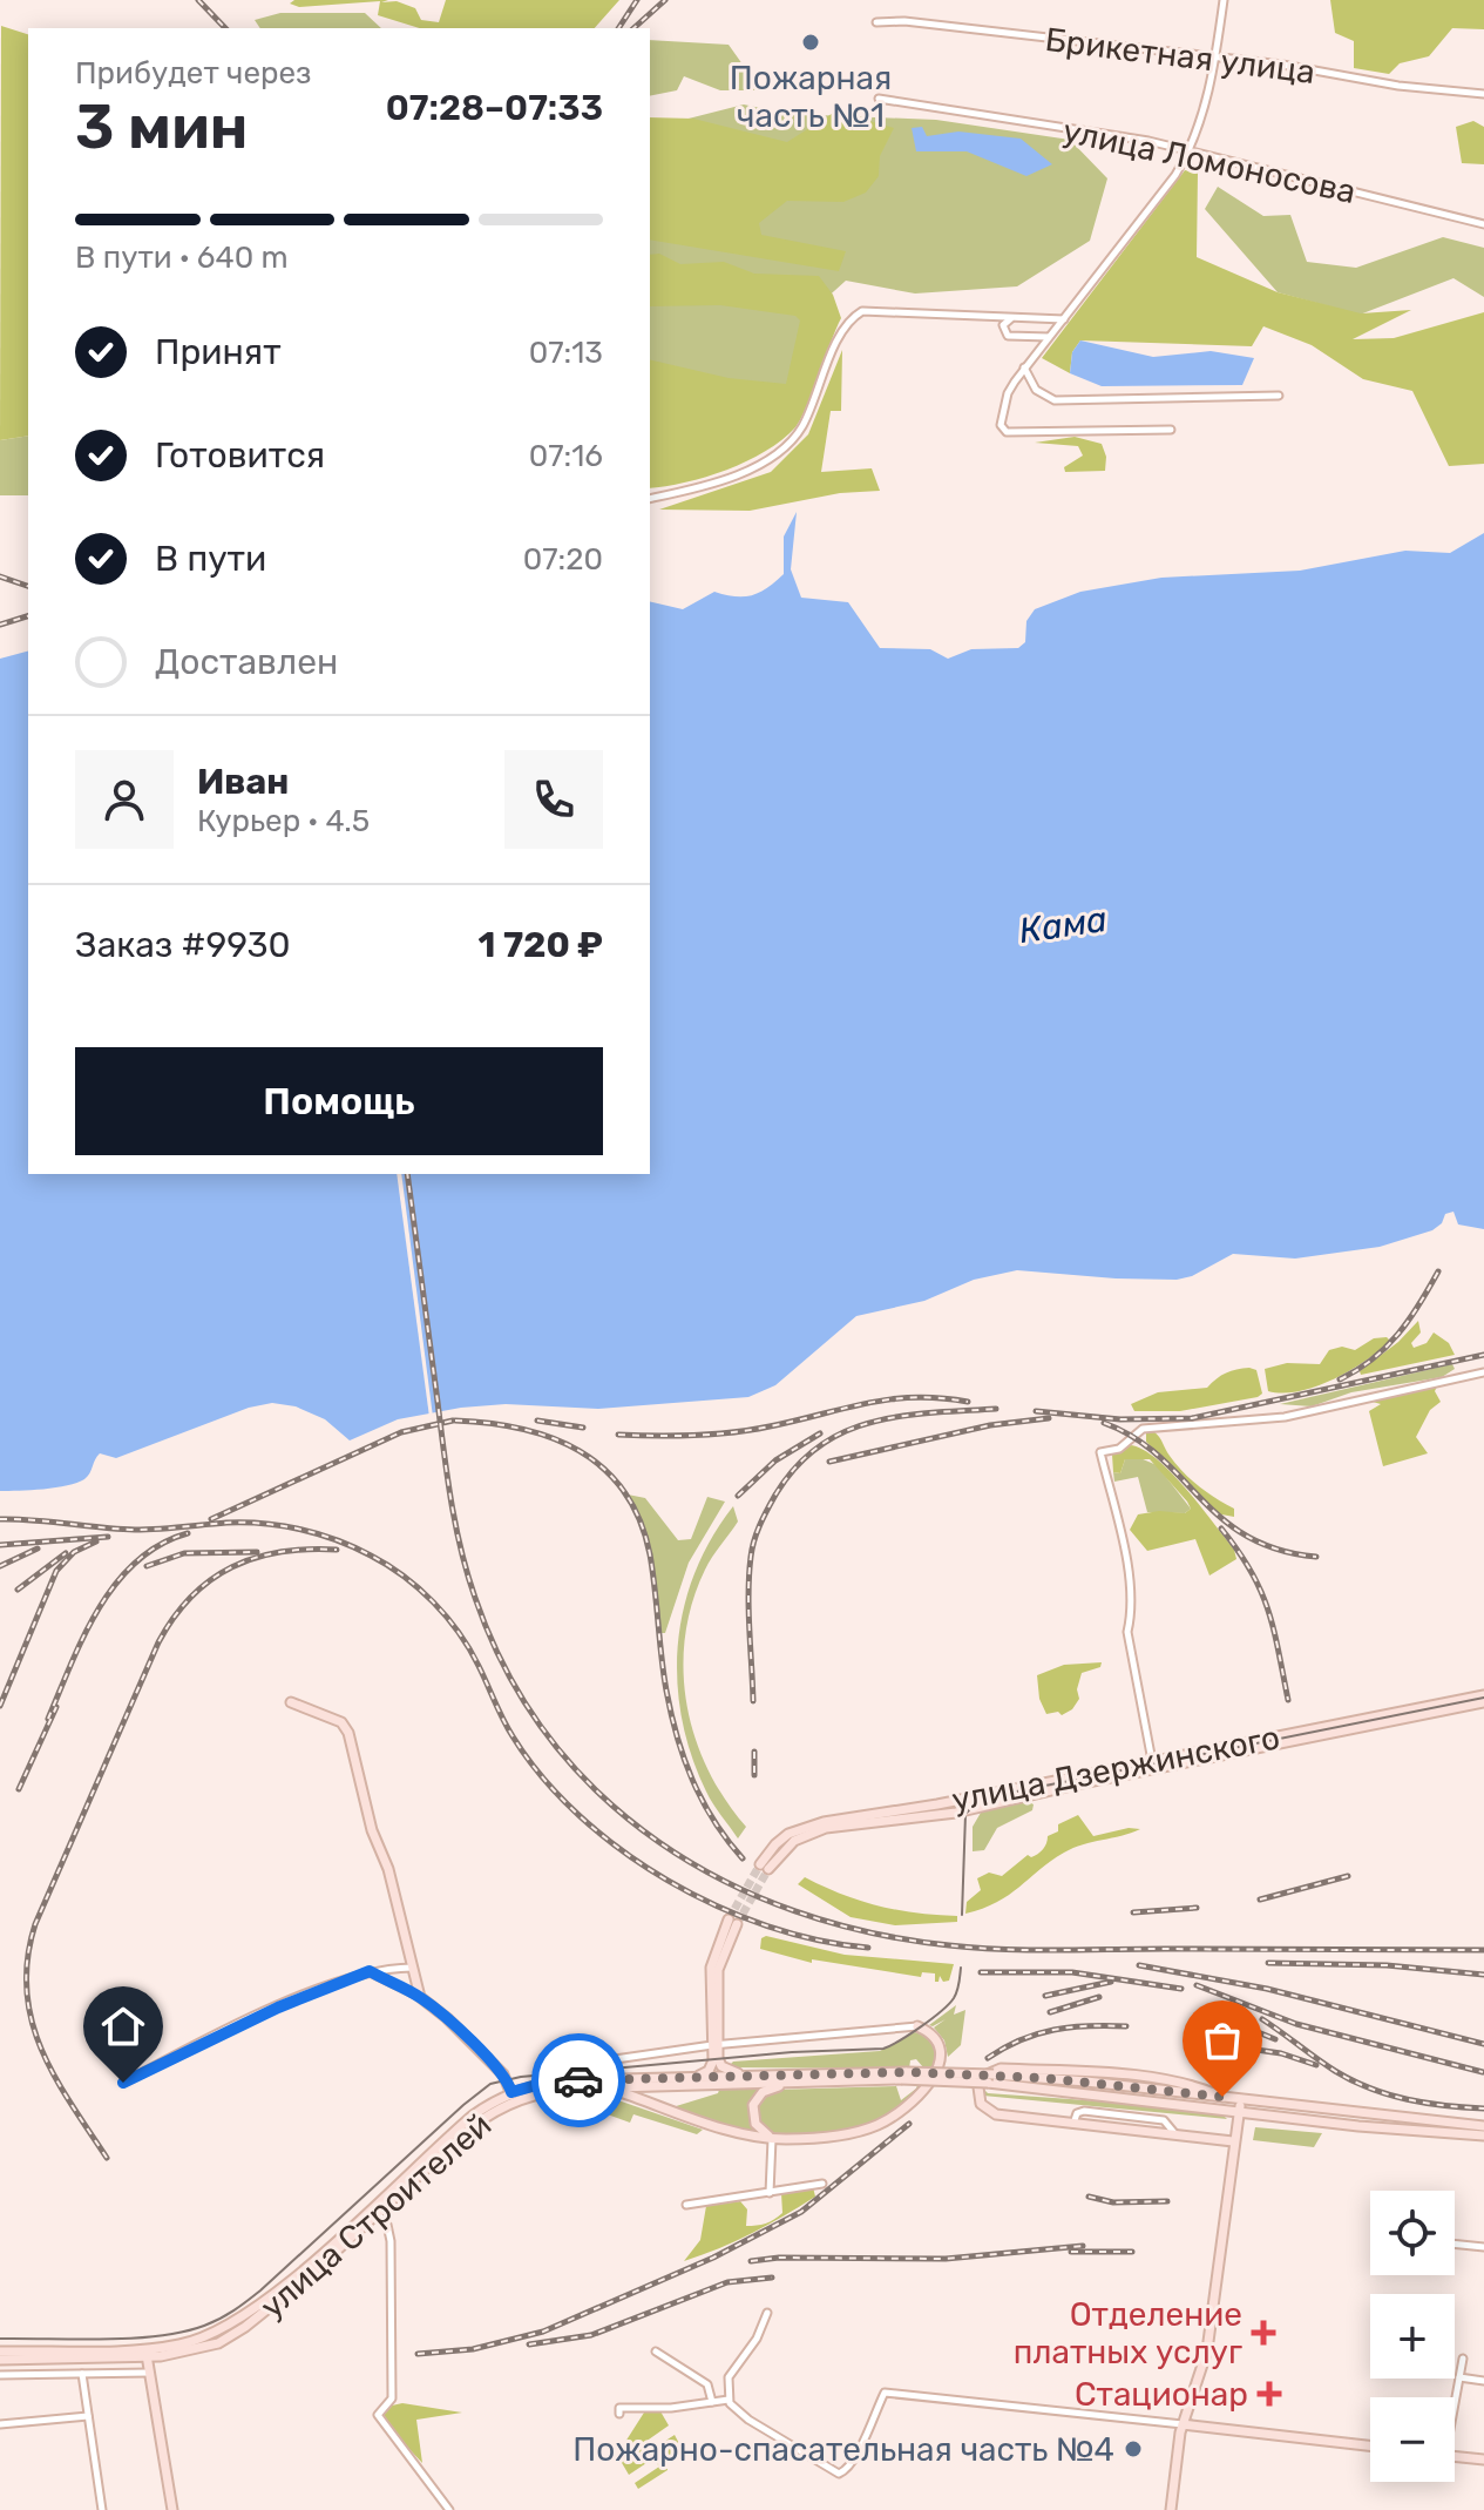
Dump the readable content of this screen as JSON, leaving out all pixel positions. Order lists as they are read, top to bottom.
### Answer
{
  "streets": {
    "main road": ["улица Дзержинского", "улица Строителей"],
    "street": ["Брикетная улица", "улица Ломоносова"]
  },
  "water": ["Кама"],
  "places": {
    "other": ["Пожарная часть №1", "Пожарно-спасательная часть №4"],
    "health": ["Отделение платных услуг", "Стационар"]
  },
  "page": {
    "heading": ["3 мин", "Прибудет через", "07:28–07:33"],
    "panel": [
      "Иван",
      "Курьер · 4.5",
      "Заказ #9930",
      "1 720 ₽"
    ],
    "bar": "В пути · 640 m",
    "list": [
      ["Принят", "07:13"],
      ["Готовится", "07:16"],
      ["В пути", "07:20"],
      "Доставлен"
    ],
    "buttons": "Помощь",
    "map_buttons": ["+", "−"]
  }
}
